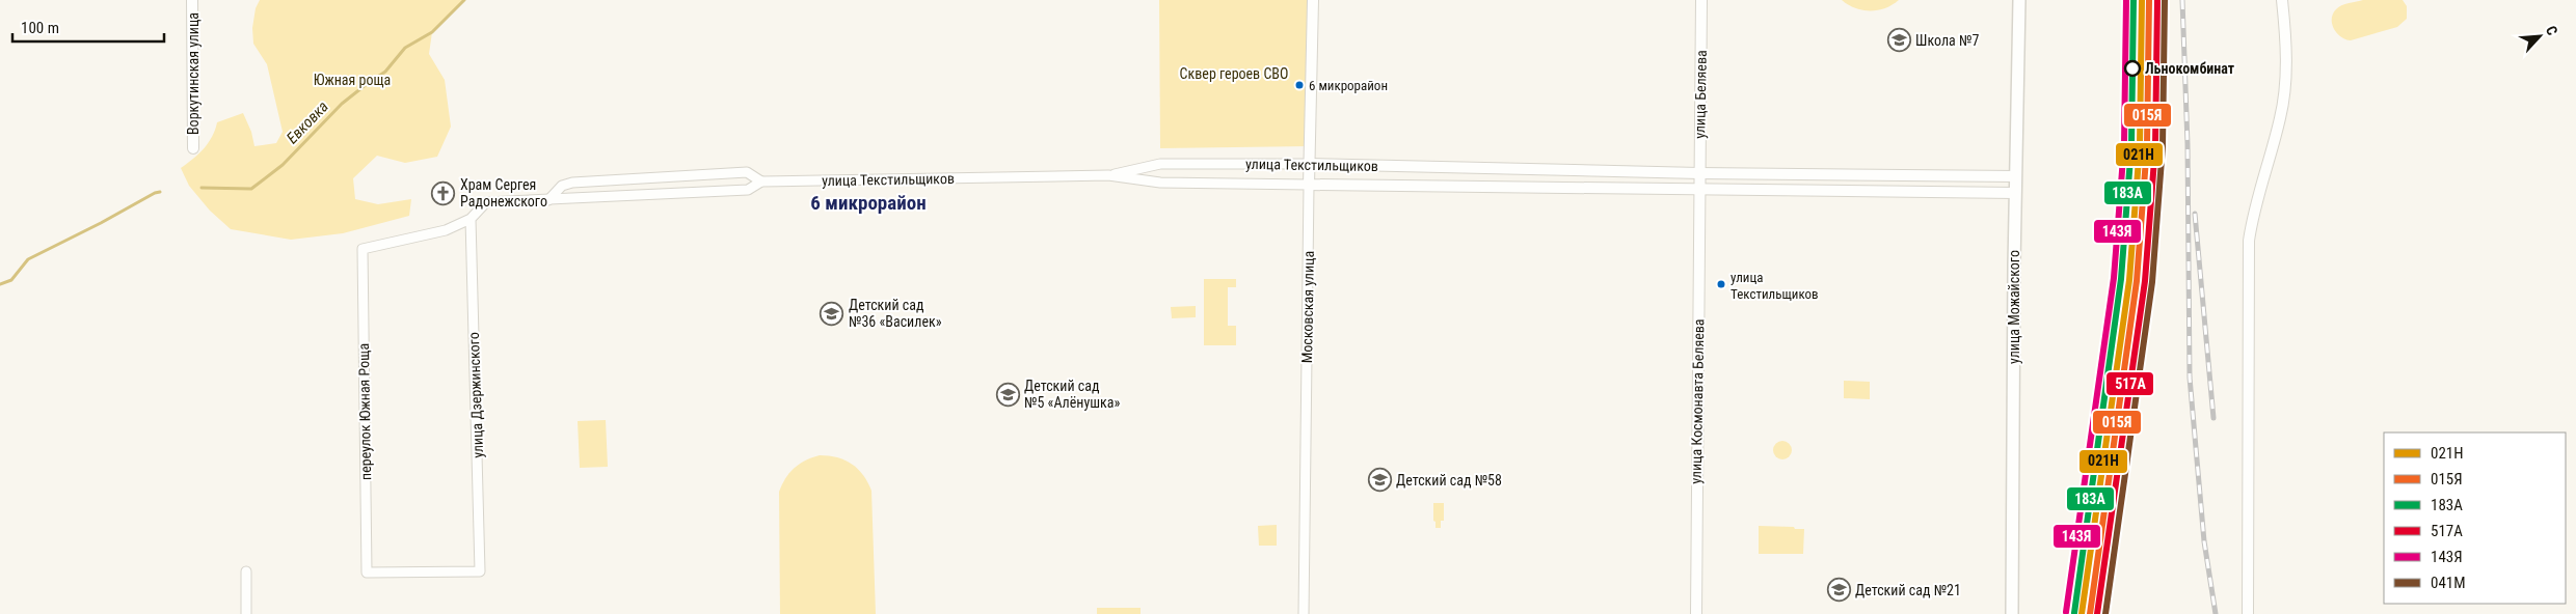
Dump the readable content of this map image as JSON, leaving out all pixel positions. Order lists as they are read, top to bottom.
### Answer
{
  "streets": {
    "main road": ["улица Можайского"],
    "street": [
      "Воркутинская улица",
      "улица Беляева",
      "улица Текстильщиков",
      "Московская улица",
      "улица Дзержинского",
      "улица Космонавта Беляева",
      "переулок Южная Роща"
    ]
  },
  "crossings": [
    ["улица Беляева", "улица Текстильщиков"],
    ["улица Беляева", "улица Космонавта Беляева"],
    ["улица Текстильщиков", "Московская улица"],
    ["улица Текстильщиков", "улица Можайского"],
    ["улица Текстильщиков", "улица Дзержинского"],
    ["улица Текстильщиков", "улица Космонавта Беляева"],
    ["улица Текстильщиков", "переулок Южная Роща"],
    ["улица Дзержинского", "переулок Южная Роща"]
  ],
  "districts": ["6 микрорайон"],
  "water": ["Евковка"],
  "parks": ["Сквер героев СВО", "Южная роща"],
  "places": {
    "school or university": [
      "Школа №7",
      "Детский сад №36 «Василек»",
      "Детский сад №5 «Алёнушка»",
      "Детский сад №58",
      "Детский сад №21"
    ],
    "other": ["Льнокомбинат", "6 микрорайон", "улица Текстильщиков"],
    "church": ["Храм Сергея Радонежского"]
  },
  "lines": [
    "transit line 021Н",
    "transit line 015Я",
    "transit line 183А",
    "transit line 517А",
    "transit line 143Я",
    "transit line 041М"
  ],
  "legend": [
    "021Н",
    "015Я",
    "183А",
    "517А",
    "143Я",
    "041М"
  ],
  "scale_bar": "100 m",
  "north": "top right"
}
